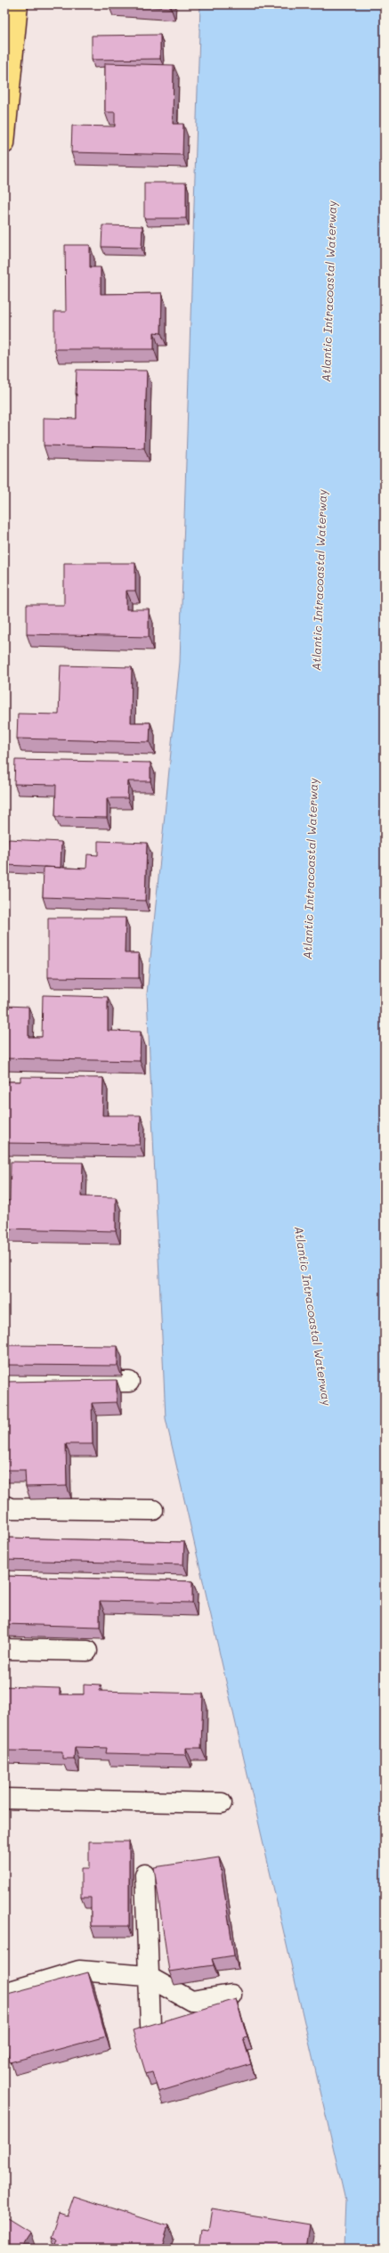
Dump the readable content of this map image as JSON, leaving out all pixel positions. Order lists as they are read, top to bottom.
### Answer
{
  "water": ["Atlantic Intracoastal Waterway"]
}
